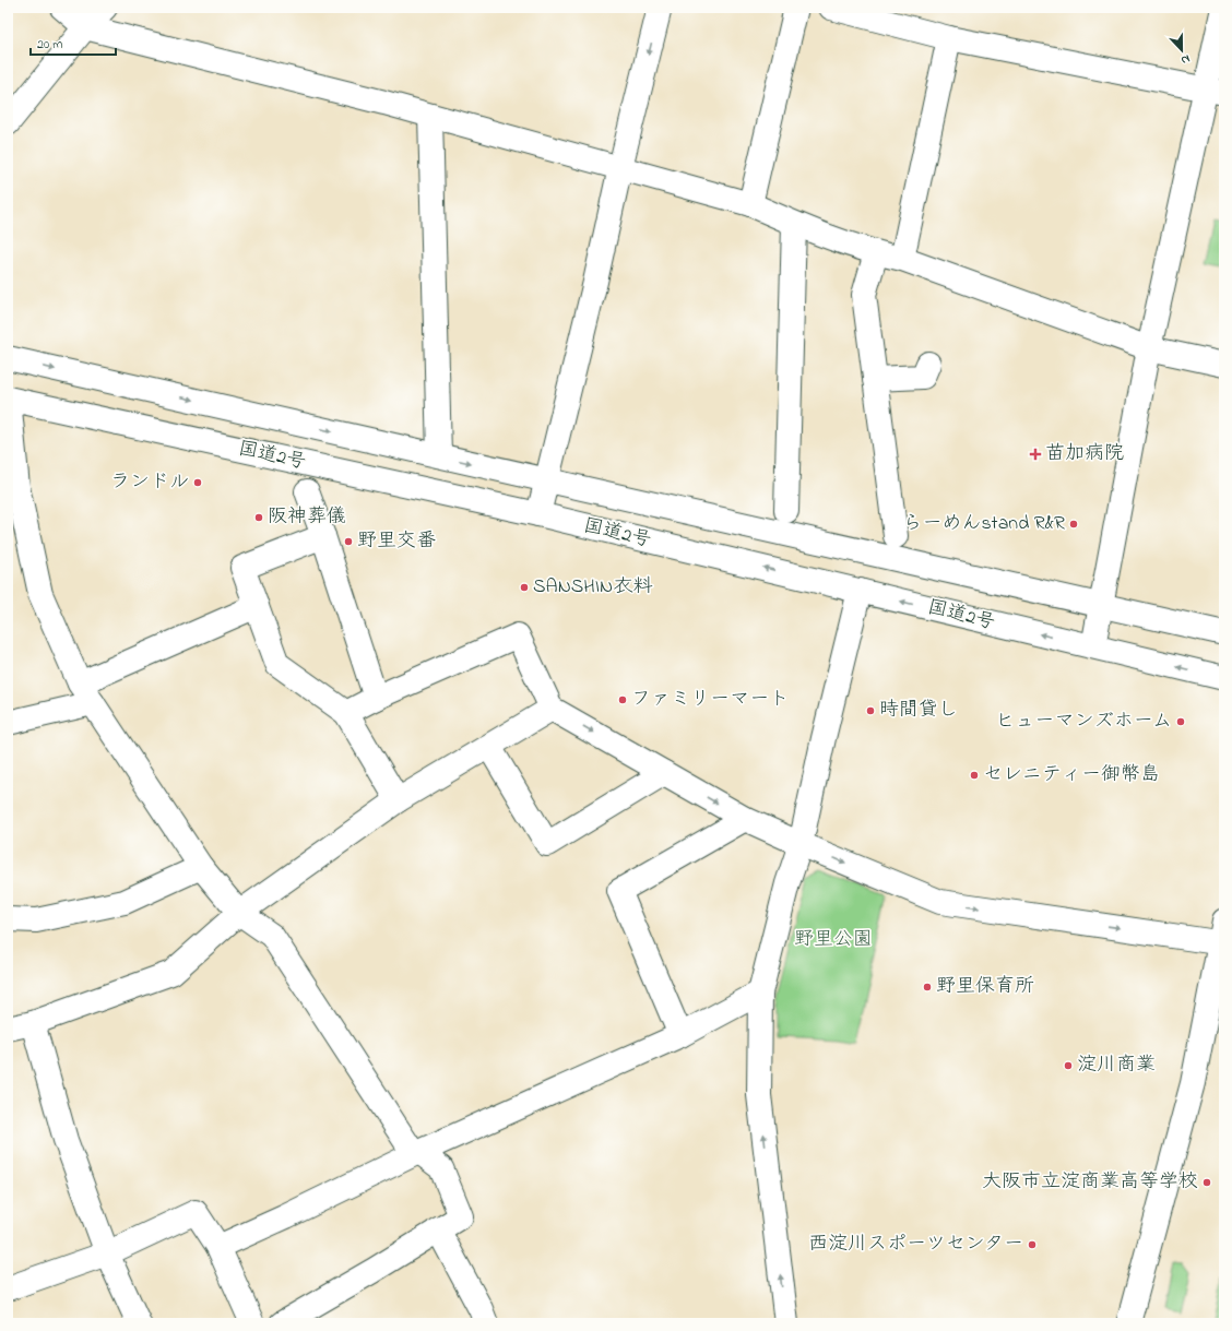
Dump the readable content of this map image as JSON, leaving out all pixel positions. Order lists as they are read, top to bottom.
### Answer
{
  "streets": {
    "main road": ["国道2号"]
  },
  "parks": ["野里公園"],
  "places": {
    "health": ["苗加病院"],
    "other": [
      "ランドル",
      "阪神葬儀",
      "らーめんstand R&R",
      "野里交番",
      "SANSHIN衣料",
      "ファミリーマート",
      "時間貸し",
      "ヒューマンズホーム",
      "セレニティー御幣島",
      "野里保育所",
      "淀川商業",
      "大阪市立淀商業高等学校",
      "西淀川スポーツセンター"
    ]
  },
  "scale_bar": "20 m",
  "north": "bottom"
}
